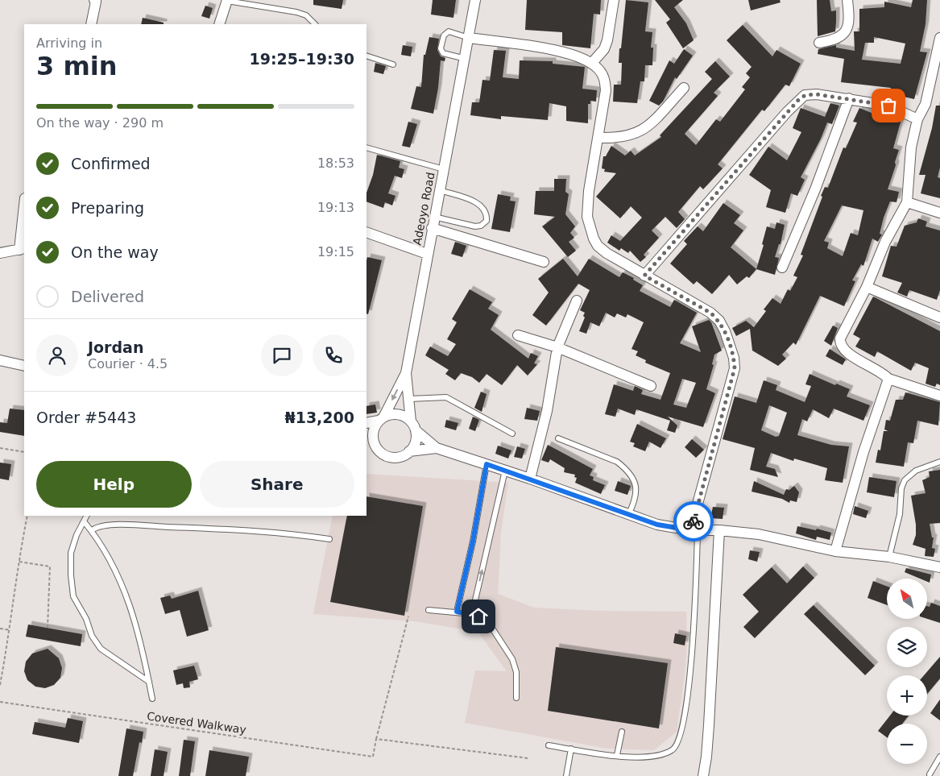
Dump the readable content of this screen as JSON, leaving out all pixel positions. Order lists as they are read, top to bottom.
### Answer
{
  "streets": {
    "street": ["Adeoyo Road"],
    "path": ["Covered Walkway"]
  },
  "north": "top left",
  "page": {
    "heading": ["3 min", "Arriving in", "19:25–19:30"],
    "panel": [
      "Jordan",
      "Courier · 4.5",
      "Order #5443",
      "₦13,200"
    ],
    "bar": "On the way · 290 m",
    "list": [
      ["Confirmed", "18:53"],
      ["Preparing", "19:13"],
      ["On the way", "19:15"],
      "Delivered"
    ],
    "buttons": ["Help", "Share"],
    "map_buttons": ["+", "−"]
  }
}
